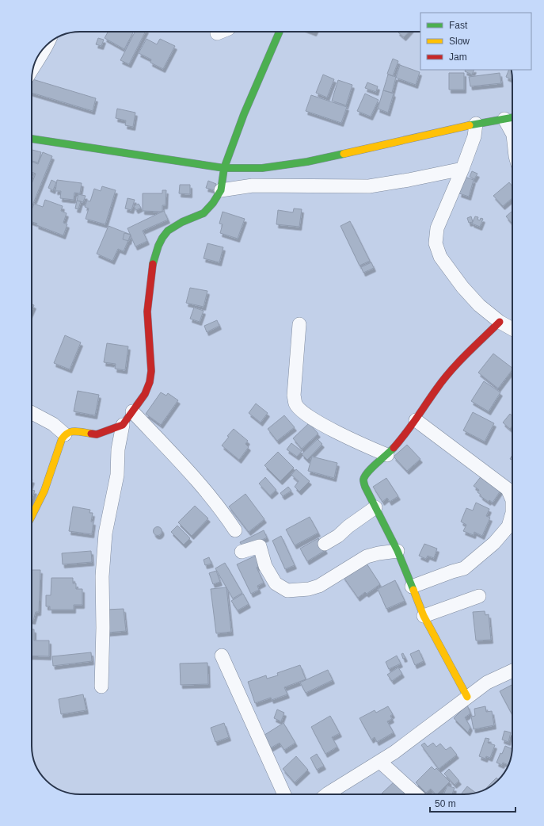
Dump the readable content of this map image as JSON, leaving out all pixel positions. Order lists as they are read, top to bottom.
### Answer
{
  "legend": ["Fast", "Slow", "Jam"],
  "scale_bar": "50 m"
}
